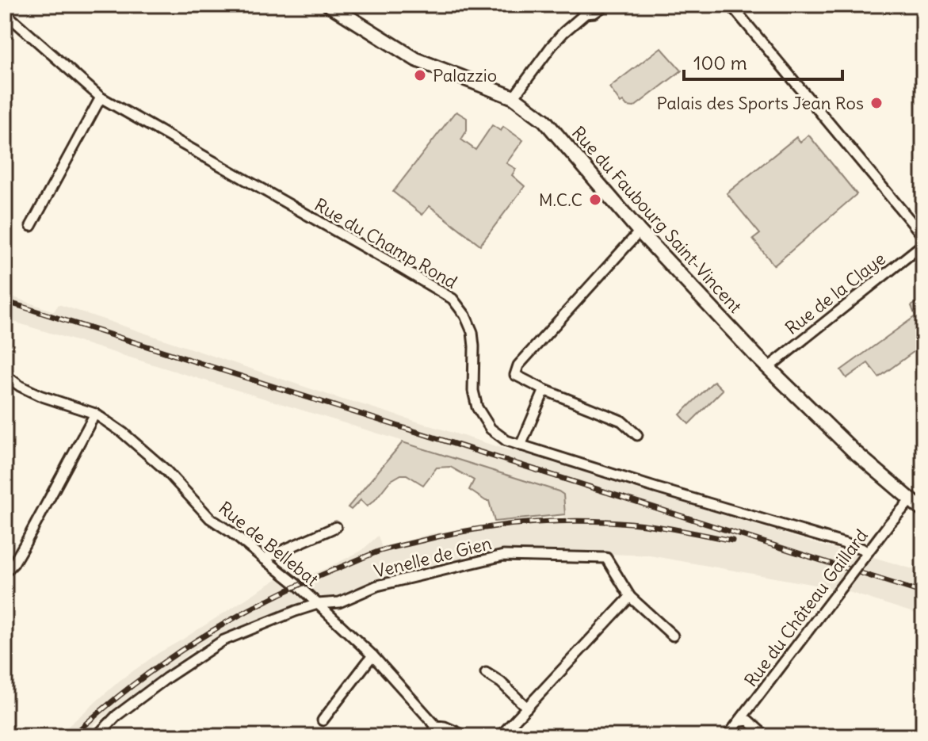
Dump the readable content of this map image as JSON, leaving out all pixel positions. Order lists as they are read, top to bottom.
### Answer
{
  "streets": {
    "main road": ["Rue du Faubourg Saint-Vincent"],
    "street": [
      "Rue du Champ Rond",
      "Rue de la Claye",
      "Rue de Bellebat",
      "Venelle de Gien",
      "Rue du Château Gaillard"
    ]
  },
  "crossings": [
    ["Rue du Faubourg Saint-Vincent", "Rue de la Claye"],
    ["Rue du Faubourg Saint-Vincent", "Rue du Château Gaillard"],
    ["Rue du Champ Rond", "Rue du Château Gaillard"],
    ["Rue de Bellebat", "Venelle de Gien"]
  ],
  "places": ["Palazzio", "Palais des Sports Jean Ros", "M.C.C"],
  "scale_bar": "100 m"
}
